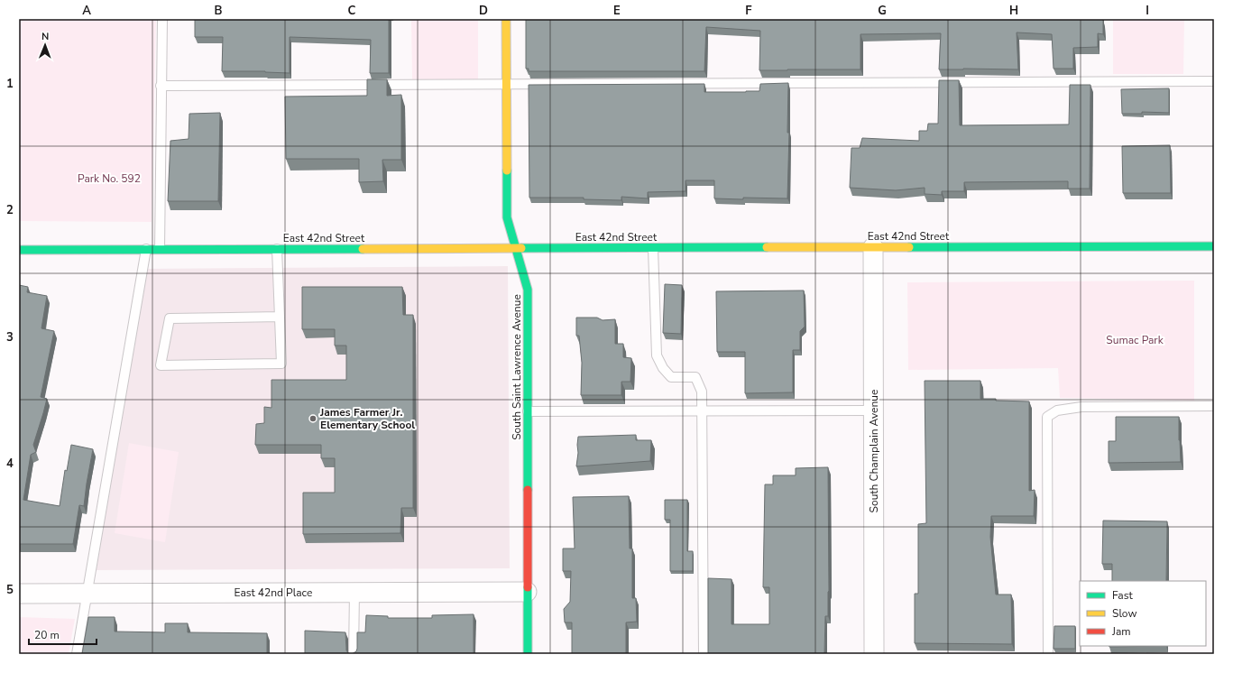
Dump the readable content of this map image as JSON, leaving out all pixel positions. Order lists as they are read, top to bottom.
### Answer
{
  "streets": {
    "street": [
      "East 42nd Street",
      "South Saint Lawrence Avenue",
      "South Champlain Avenue",
      "East 42nd Place"
    ]
  },
  "crossings": [
    ["East 42nd Street", "South Saint Lawrence Avenue"],
    ["East 42nd Street", "South Champlain Avenue"],
    ["South Saint Lawrence Avenue", "East 42nd Place"]
  ],
  "parks": ["Park No. 592", "Sumac Park"],
  "places": ["James Farmer Jr. Elementary School"],
  "legend": ["Fast", "Slow", "Jam"],
  "scale_bar": "20 m",
  "north": "top",
  "grid": {
    "columns": [
      "A",
      "B",
      "C",
      "D",
      "E",
      "F",
      "G",
      "H",
      "I"
    ],
    "rows": [
      "1",
      "2",
      "3",
      "4",
      "5"
    ]
  }
}
